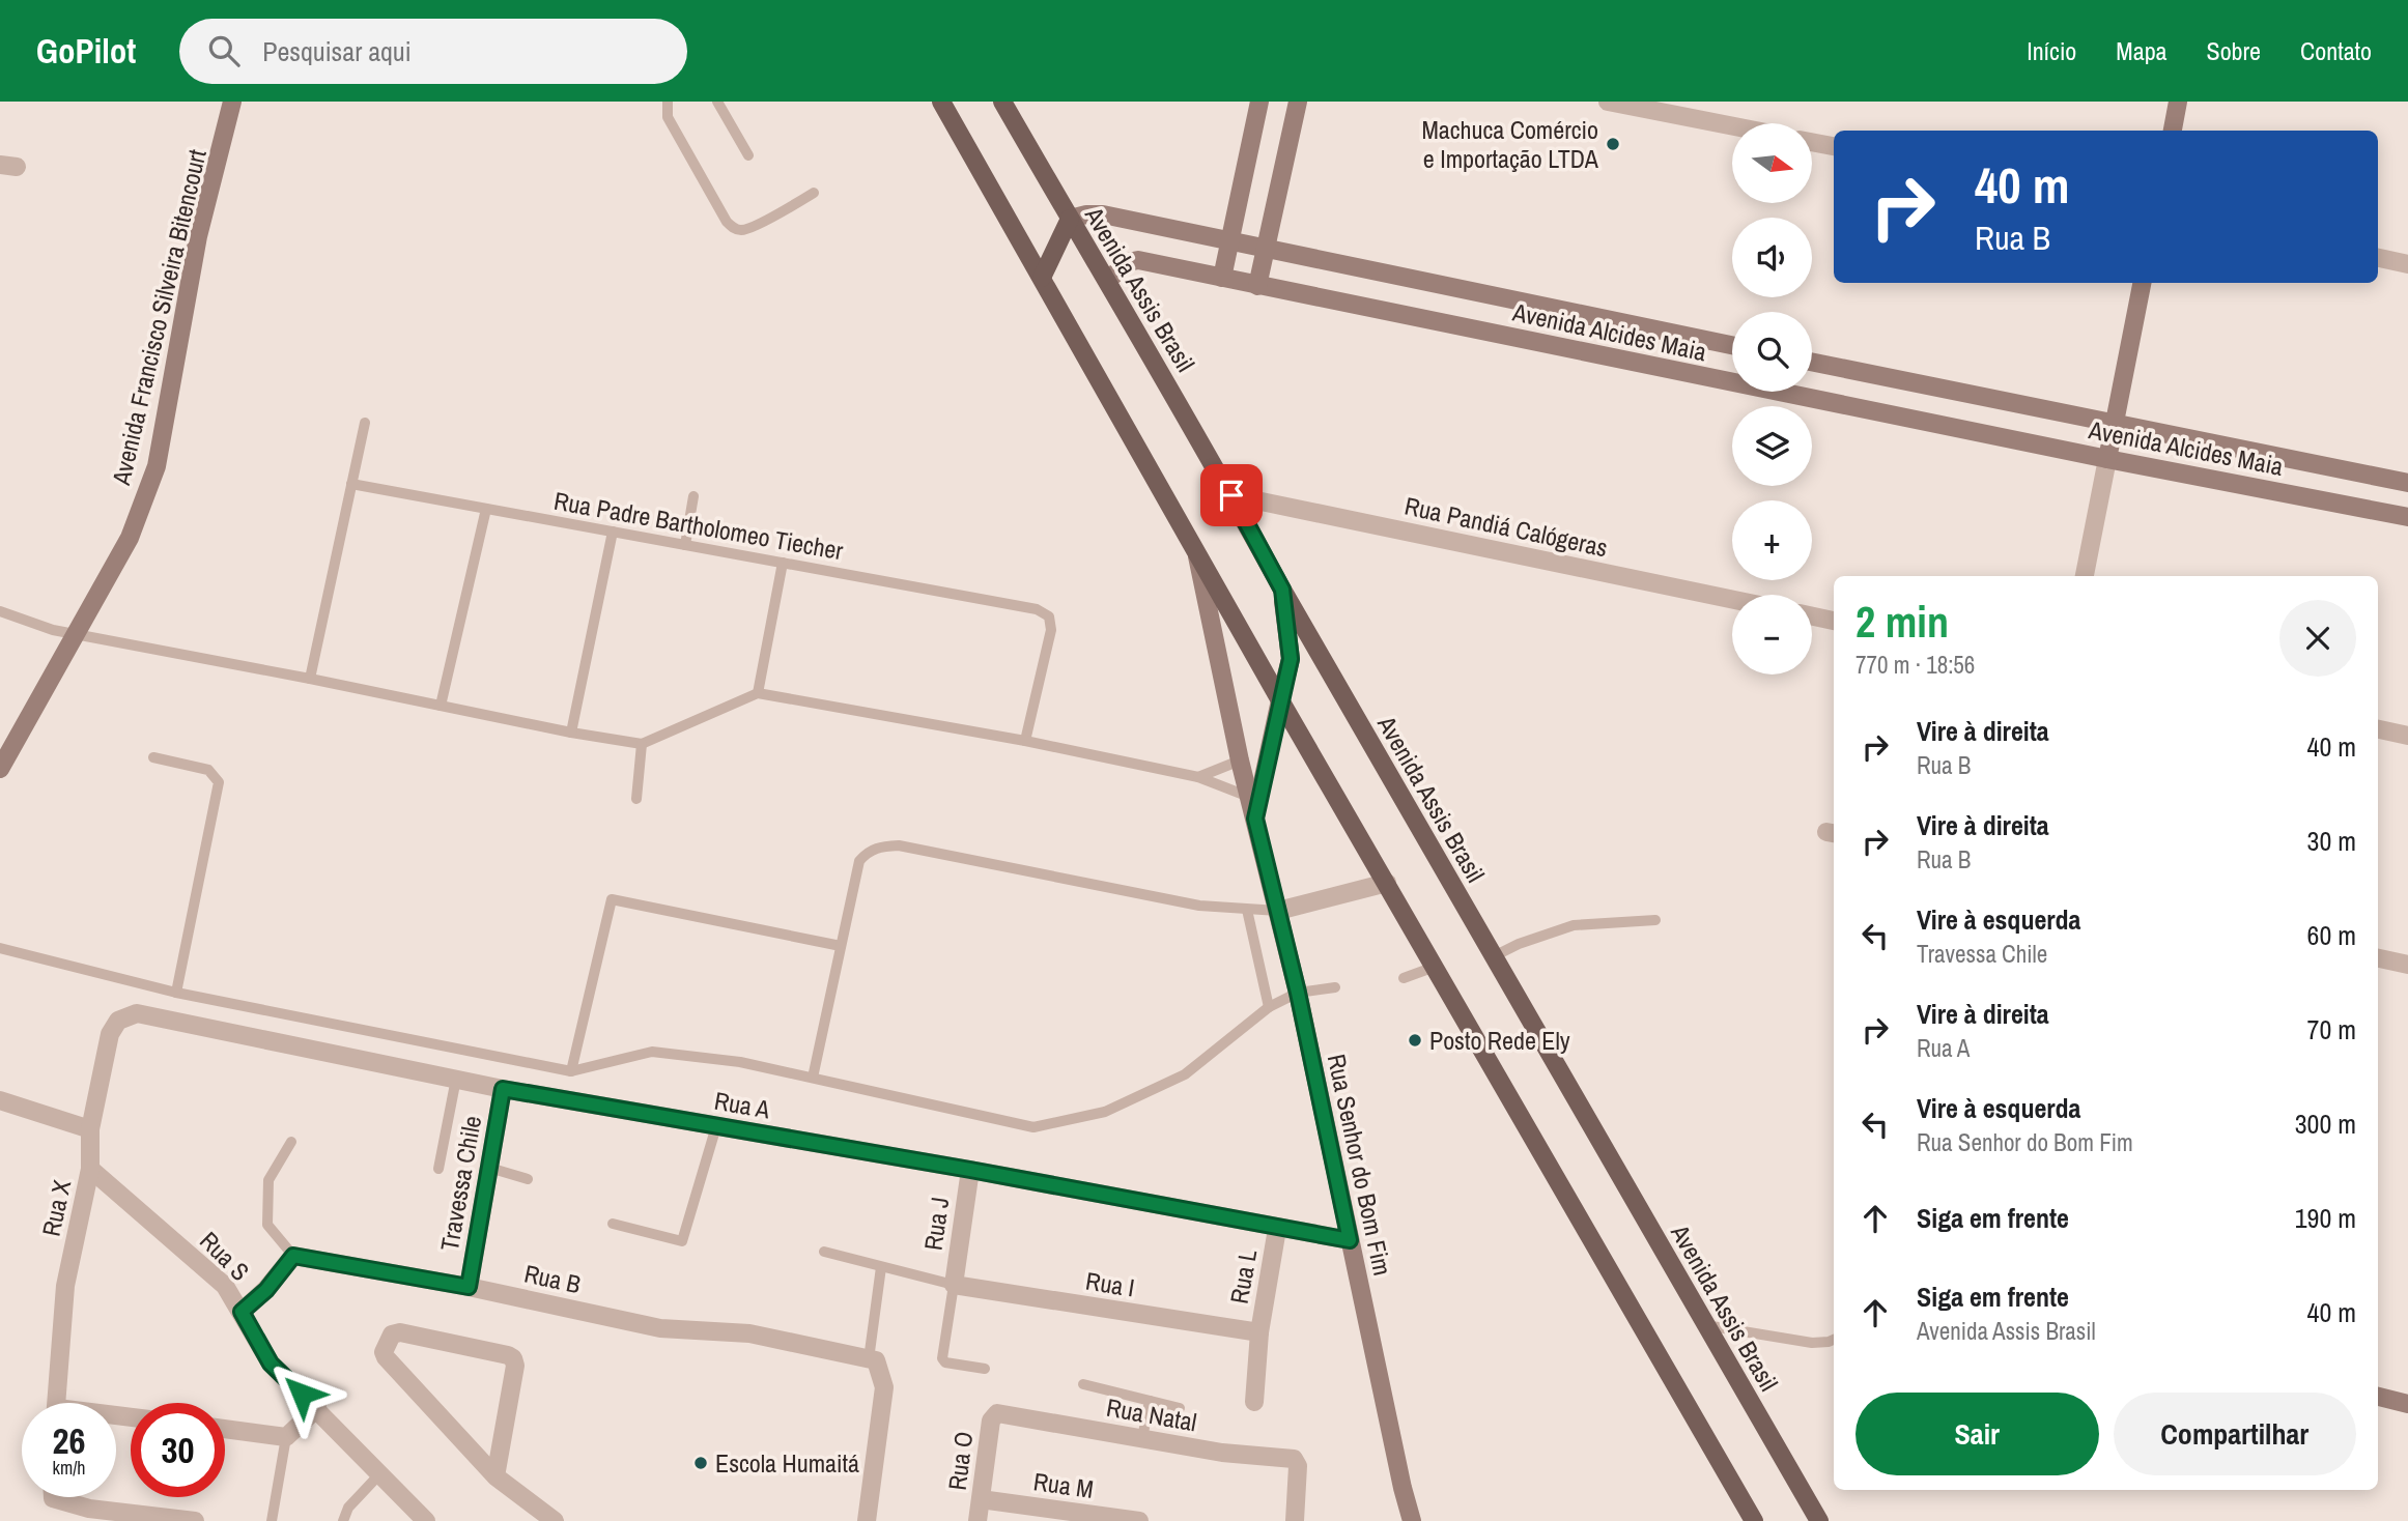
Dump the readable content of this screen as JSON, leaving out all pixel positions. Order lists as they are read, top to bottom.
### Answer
{
  "streets": {
    "main road": ["Avenida Assis Brasil"],
    "street": [
      "Avenida Francisco Silveira Bitencourt",
      "Avenida Alcides Maia",
      "Rua Pandiá Calógeras",
      "Rua A",
      "Rua Senhor do Bom Fim",
      "Travessa Chile",
      "Rua X",
      "Rua J",
      "Rua S",
      "Rua L",
      "Rua B",
      "Rua I",
      "Rua Natal",
      "Rua O",
      "Rua M"
    ],
    "lane": ["Rua Padre Bartholomeo Tiecher"]
  },
  "crossings": [
    ["Avenida Assis Brasil", "Avenida Alcides Maia"],
    ["Avenida Assis Brasil", "Rua Pandiá Calógeras"],
    ["Rua A", "Rua Senhor do Bom Fim"],
    ["Rua A", "Travessa Chile"],
    ["Rua A", "Rua X"],
    ["Rua A", "Rua J"],
    ["Rua A", "Rua L"],
    ["Travessa Chile", "Rua B"],
    ["Rua X", "Rua S"],
    ["Rua J", "Rua I"],
    ["Rua L", "Rua I"],
    ["Rua Natal", "Rua O"],
    ["Rua O", "Rua M"]
  ],
  "places": ["Machuca Comércio e Importação LTDA", "Posto Rede Ely", "Escola Humaitá"],
  "north": "right",
  "page": {
    "header": "GoPilot",
    "search": "Pesquisar aqui",
    "nav": [
      "Início",
      "Mapa",
      "Sobre",
      "Contato"
    ],
    "map_buttons": ["+", "−"],
    "turn": ["40 m", "Rua B"],
    "heading": ["2 min", "770 m · 18:56"],
    "list": [
      {
        "name": "Vire à direita",
        "note": "Rua B",
        "value": "40 m"
      },
      {
        "name": "Vire à direita",
        "note": "Rua B",
        "value": "30 m"
      },
      {
        "name": "Vire à esquerda",
        "note": "Travessa Chile",
        "value": "60 m"
      },
      {
        "name": "Vire à direita",
        "note": "Rua A",
        "value": "70 m"
      },
      {
        "name": "Vire à esquerda",
        "note": "Rua Senhor do Bom Fim",
        "value": "300 m"
      },
      {
        "name": "Siga em frente",
        "value": "190 m"
      },
      {
        "name": "Siga em frente",
        "note": "Avenida Assis Brasil",
        "value": "40 m"
      }
    ],
    "buttons": ["Sair", "Compartilhar"],
    "speed": "26 km/h",
    "limit": "30"
  }
}
